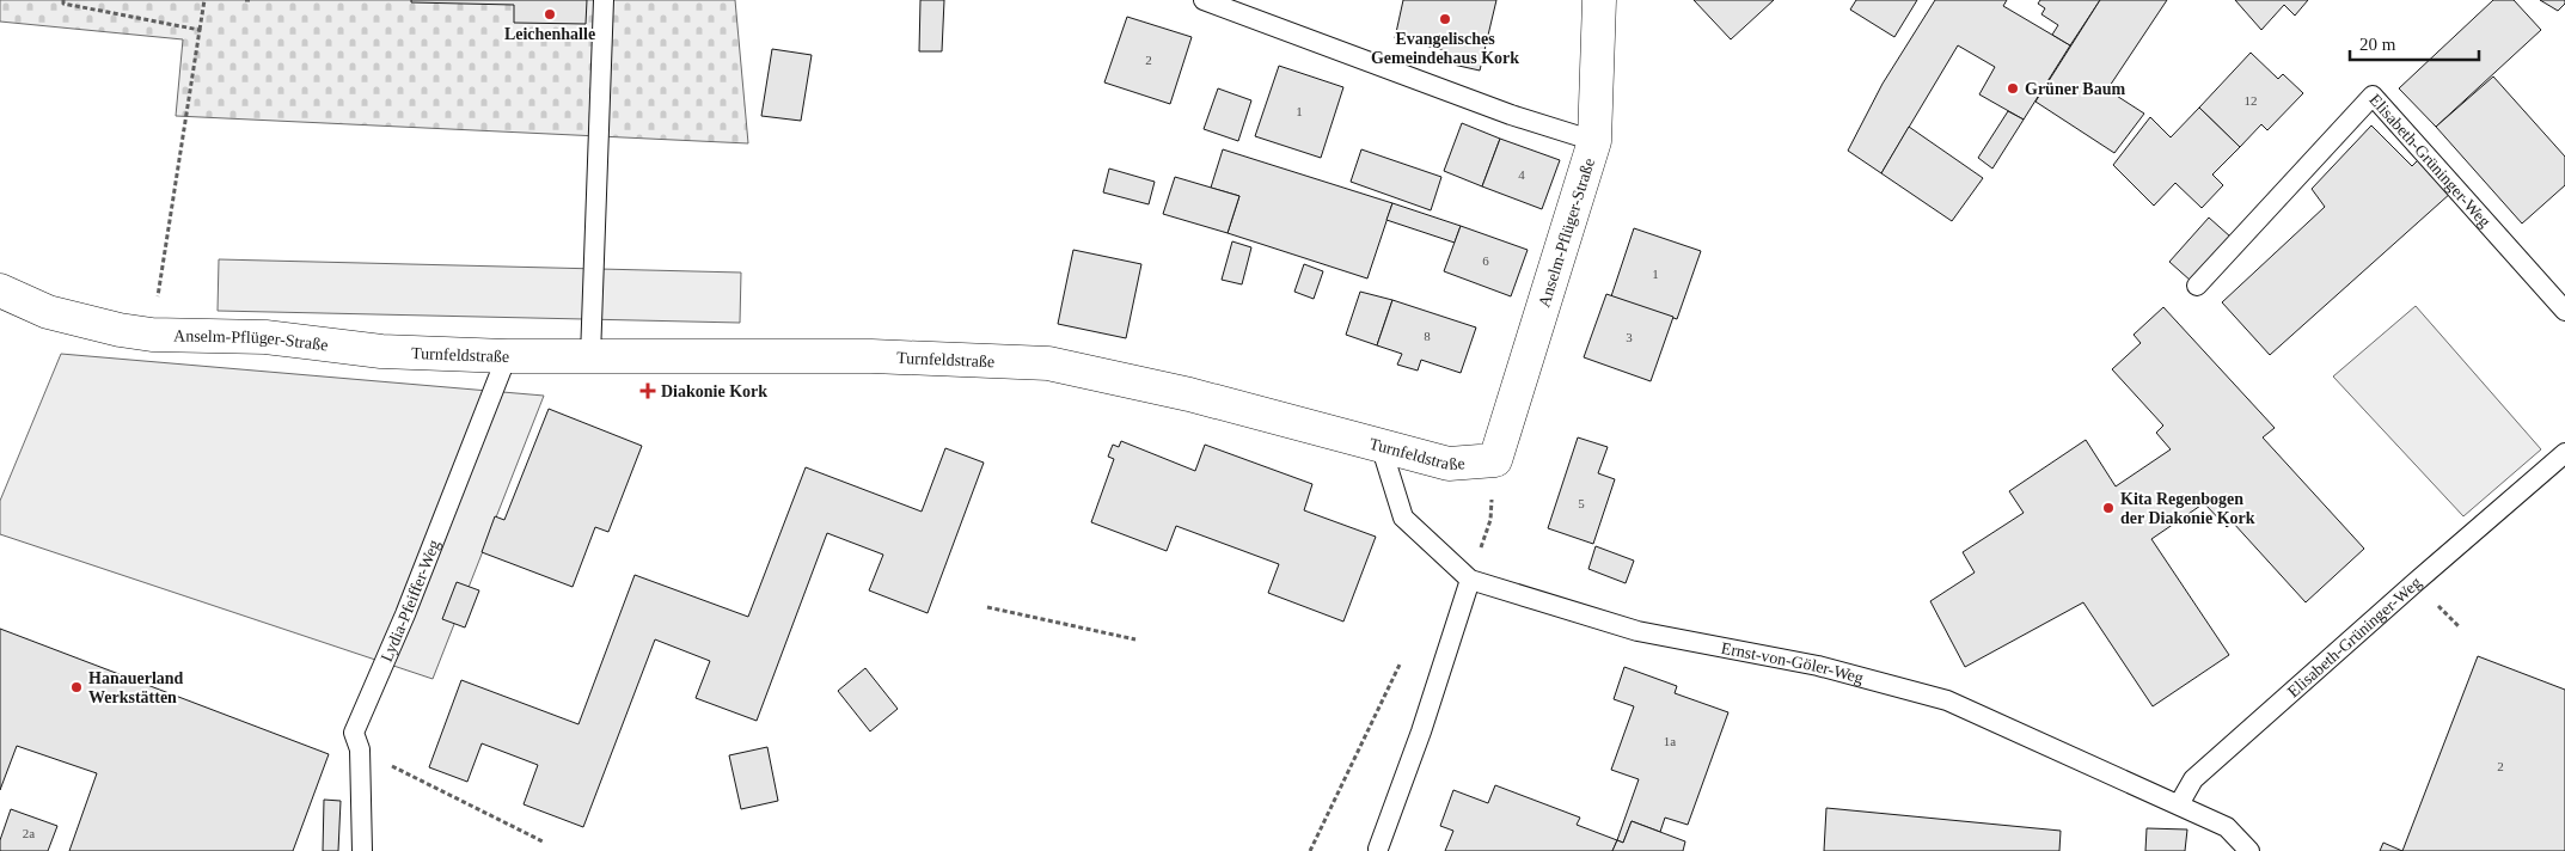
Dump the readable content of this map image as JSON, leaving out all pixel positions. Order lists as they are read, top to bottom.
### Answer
{
  "streets": {
    "street": ["Anselm-Pflüger-Straße", "Turnfeldstraße"],
    "lane": ["Elisabeth-Grüninger-Weg", "Lydia-Pfeiffer-Weg", "Ernst-von-Göler-Weg"]
  },
  "crossings": [
    ["Elisabeth-Grüninger-Weg", "Ernst-von-Göler-Weg"],
    ["Anselm-Pflüger-Straße", "Turnfeldstraße"],
    ["Turnfeldstraße", "Lydia-Pfeiffer-Weg"],
    ["Turnfeldstraße", "Ernst-von-Göler-Weg"]
  ],
  "places": {
    "other": [
      "Leichenhalle",
      "Evangelisches Gemeindehaus Kork",
      "Grüner Baum",
      "Kita Regenbogen der Diakonie Kork",
      "Hanauerland Werkstätten"
    ],
    "health": ["Diakonie Kork"]
  },
  "house_numbers": [
    "2",
    "12",
    "1",
    "4",
    "6",
    "1",
    "8",
    "3",
    "5",
    "1a",
    "2",
    "2a"
  ],
  "scale_bar": "20 m"
}
